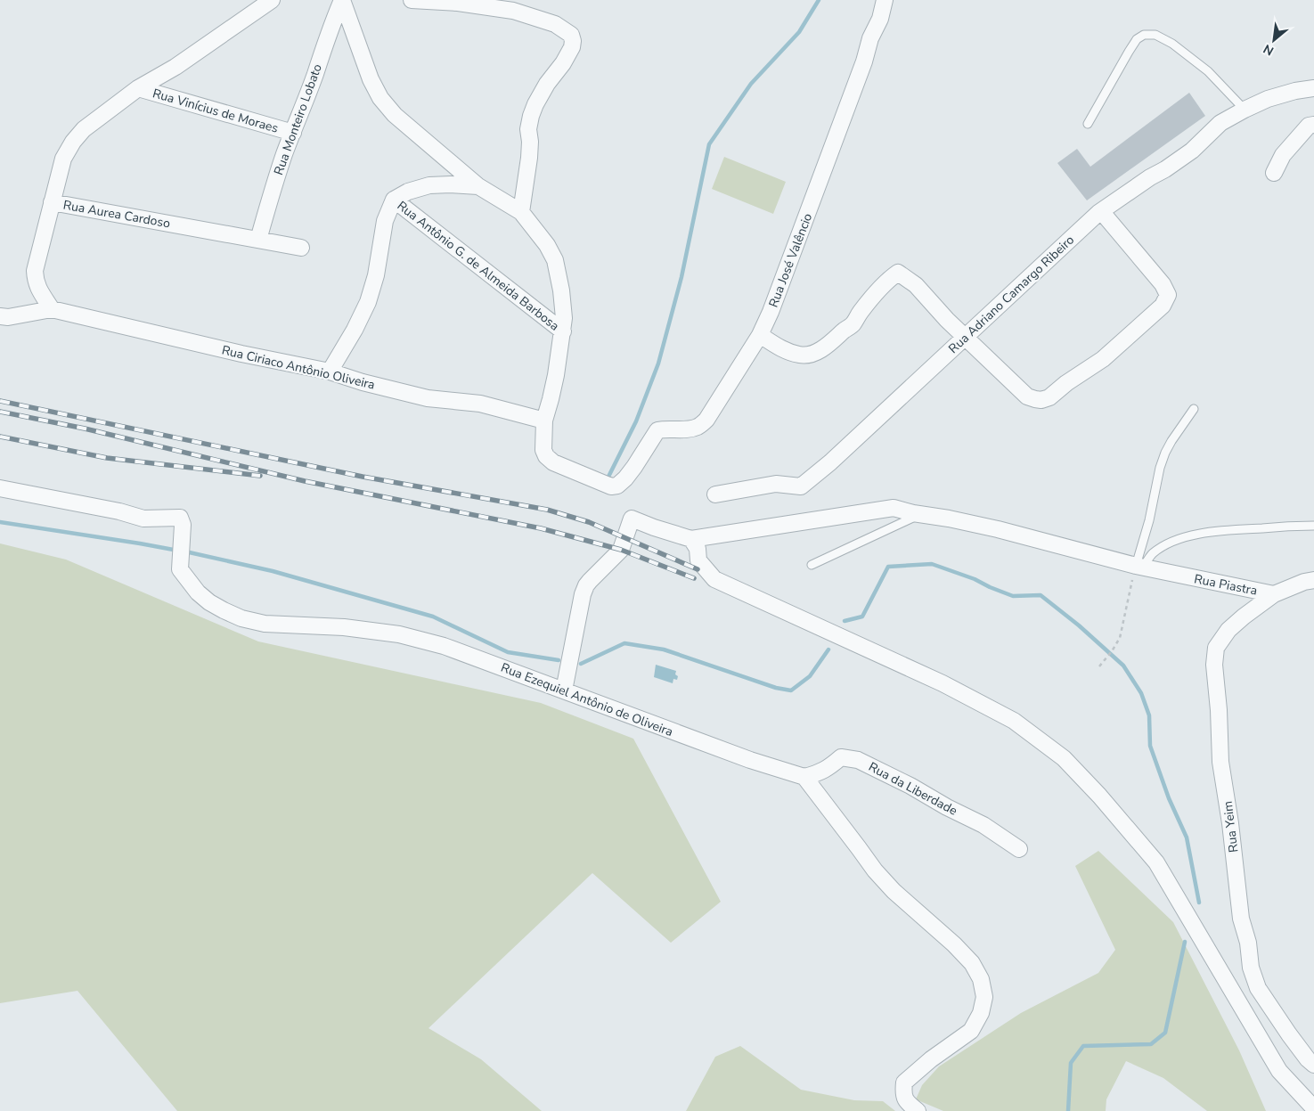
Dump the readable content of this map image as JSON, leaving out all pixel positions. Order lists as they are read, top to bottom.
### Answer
{
  "streets": {
    "street": [
      "Rua Vinícius de Moraes",
      "Rua Monteiro Lobato",
      "Rua Aurea Cardoso",
      "Rua José Valêncio",
      "Rua Antônio G. de Almeida Barbosa",
      "Rua Adriano Camargo Ribeiro",
      "Rua Ciriaco Antônio Oliveira",
      "Rua Piastra",
      "Rua Ezequiel Antônio de Oliveira",
      "Rua da Liberdade",
      "Rua Yeim"
    ]
  },
  "crossings": [
    ["Rua Vinícius de Moraes", "Rua Monteiro Lobato"],
    ["Rua Vinícius de Moraes", "Rua Aurea Cardoso"],
    ["Rua Monteiro Lobato", "Rua Aurea Cardoso"],
    ["Rua José Valêncio", "Rua Ciriaco Antônio Oliveira"],
    ["Rua Piastra", "Rua Yeim"],
    ["Rua Ezequiel Antônio de Oliveira", "Rua da Liberdade"]
  ],
  "north": "bottom left"
}
